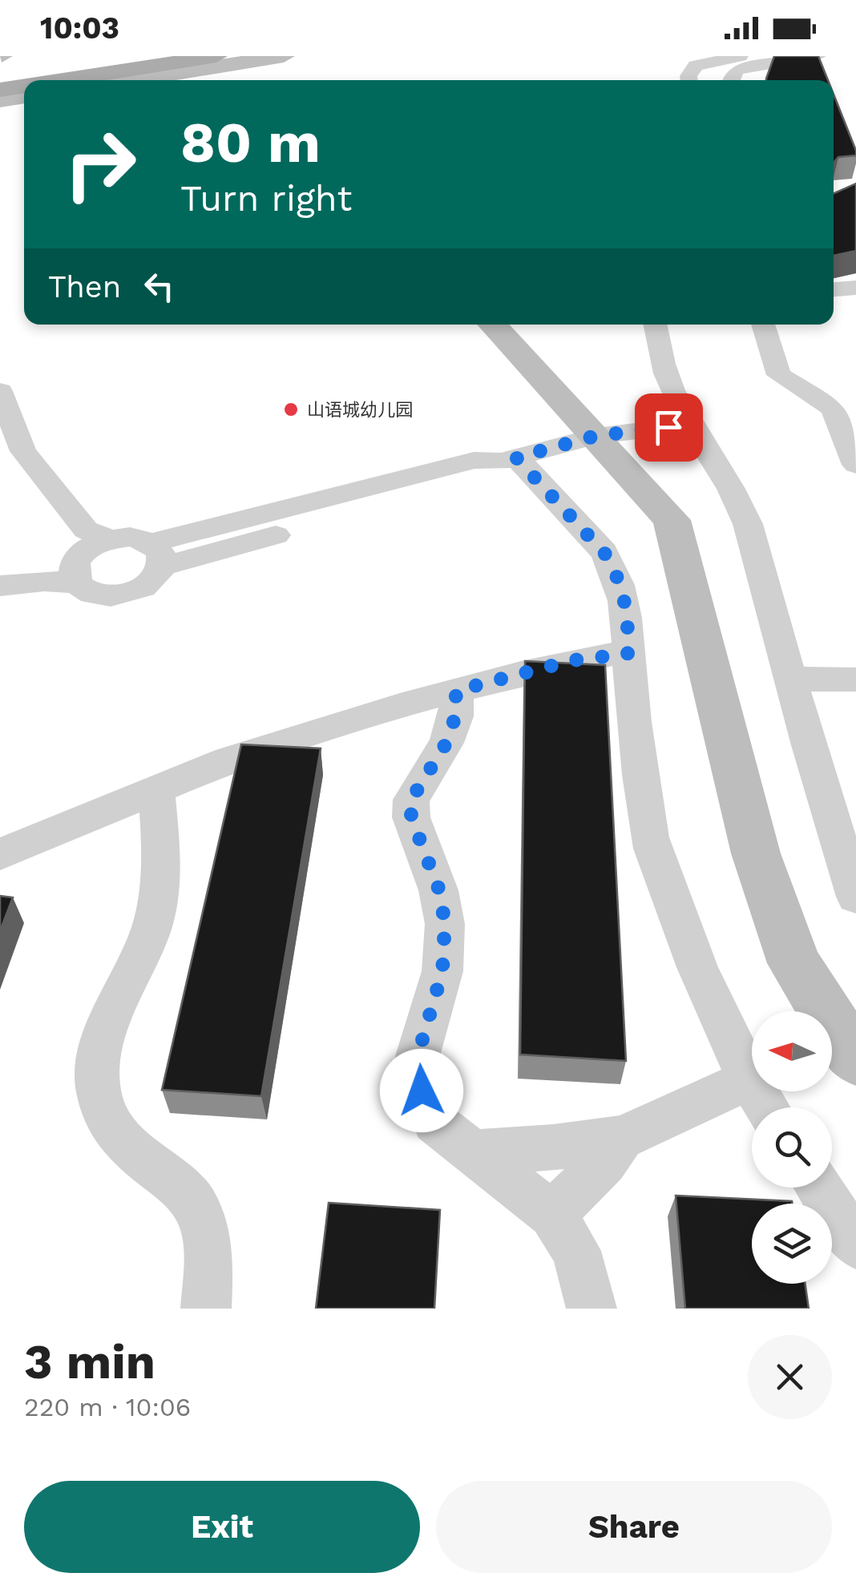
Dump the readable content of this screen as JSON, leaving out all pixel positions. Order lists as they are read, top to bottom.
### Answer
{
  "places": ["山语城幼儿园"],
  "north": "left",
  "page": {
    "status": "10:03",
    "turn": ["80 m", "Turn right"],
    "then": "Then",
    "heading": ["3 min", "220 m · 10:06"],
    "buttons": ["Exit", "Share"]
  }
}
